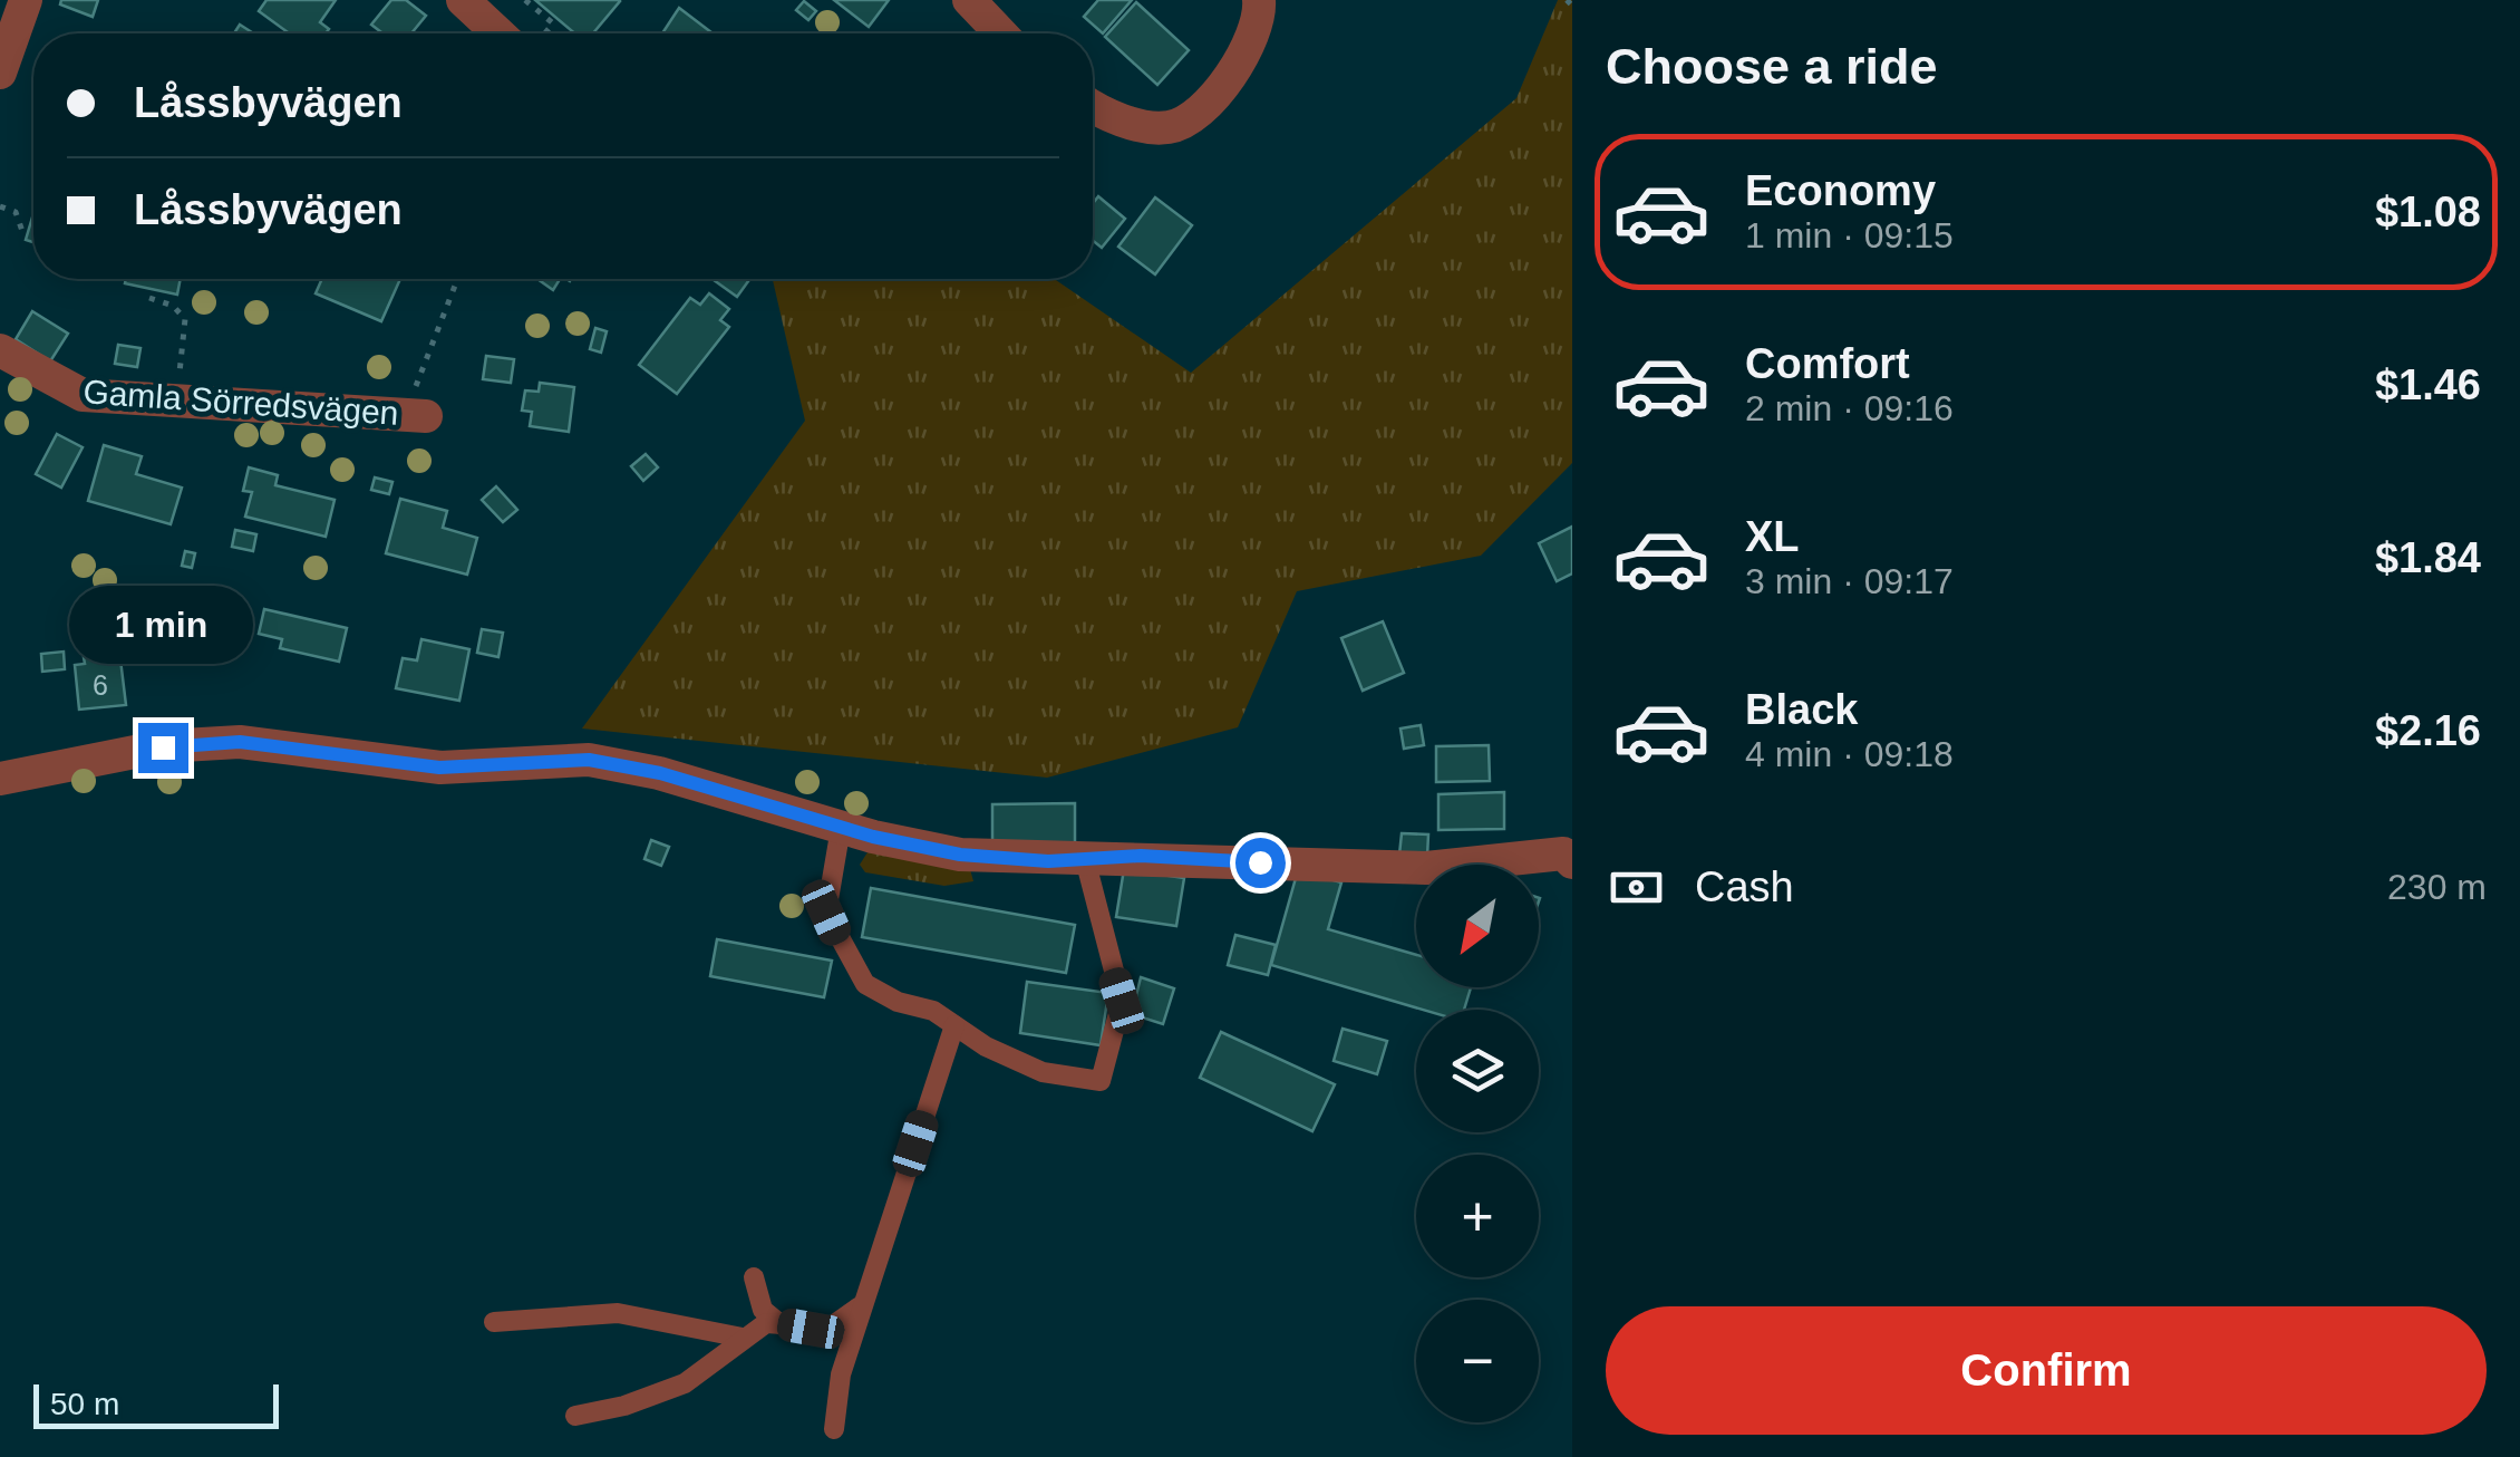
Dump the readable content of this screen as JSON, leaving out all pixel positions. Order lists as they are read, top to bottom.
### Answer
{
  "streets": {
    "street": ["Gamla Sörredsvägen"]
  },
  "house_numbers": ["6"],
  "scale_bar": "50 m",
  "north": "bottom left",
  "page": {
    "heading": "Choose a ride",
    "banner": ["Låssbyvägen", "Låssbyvägen"],
    "list": [
      {
        "name": "Economy",
        "note": "1 min · 09:15",
        "value": "$1.08"
      },
      {
        "name": "Comfort",
        "note": "2 min · 09:16",
        "value": "$1.46"
      },
      {
        "name": "XL",
        "note": "3 min · 09:17",
        "value": "$1.84"
      },
      {
        "name": "Black",
        "note": "4 min · 09:18",
        "value": "$2.16"
      }
    ],
    "bubble": "1 min",
    "pay": ["Cash", "230 m"],
    "map_buttons": ["+", "−"],
    "buttons": "Confirm",
    "scale": "50 m"
  }
}
